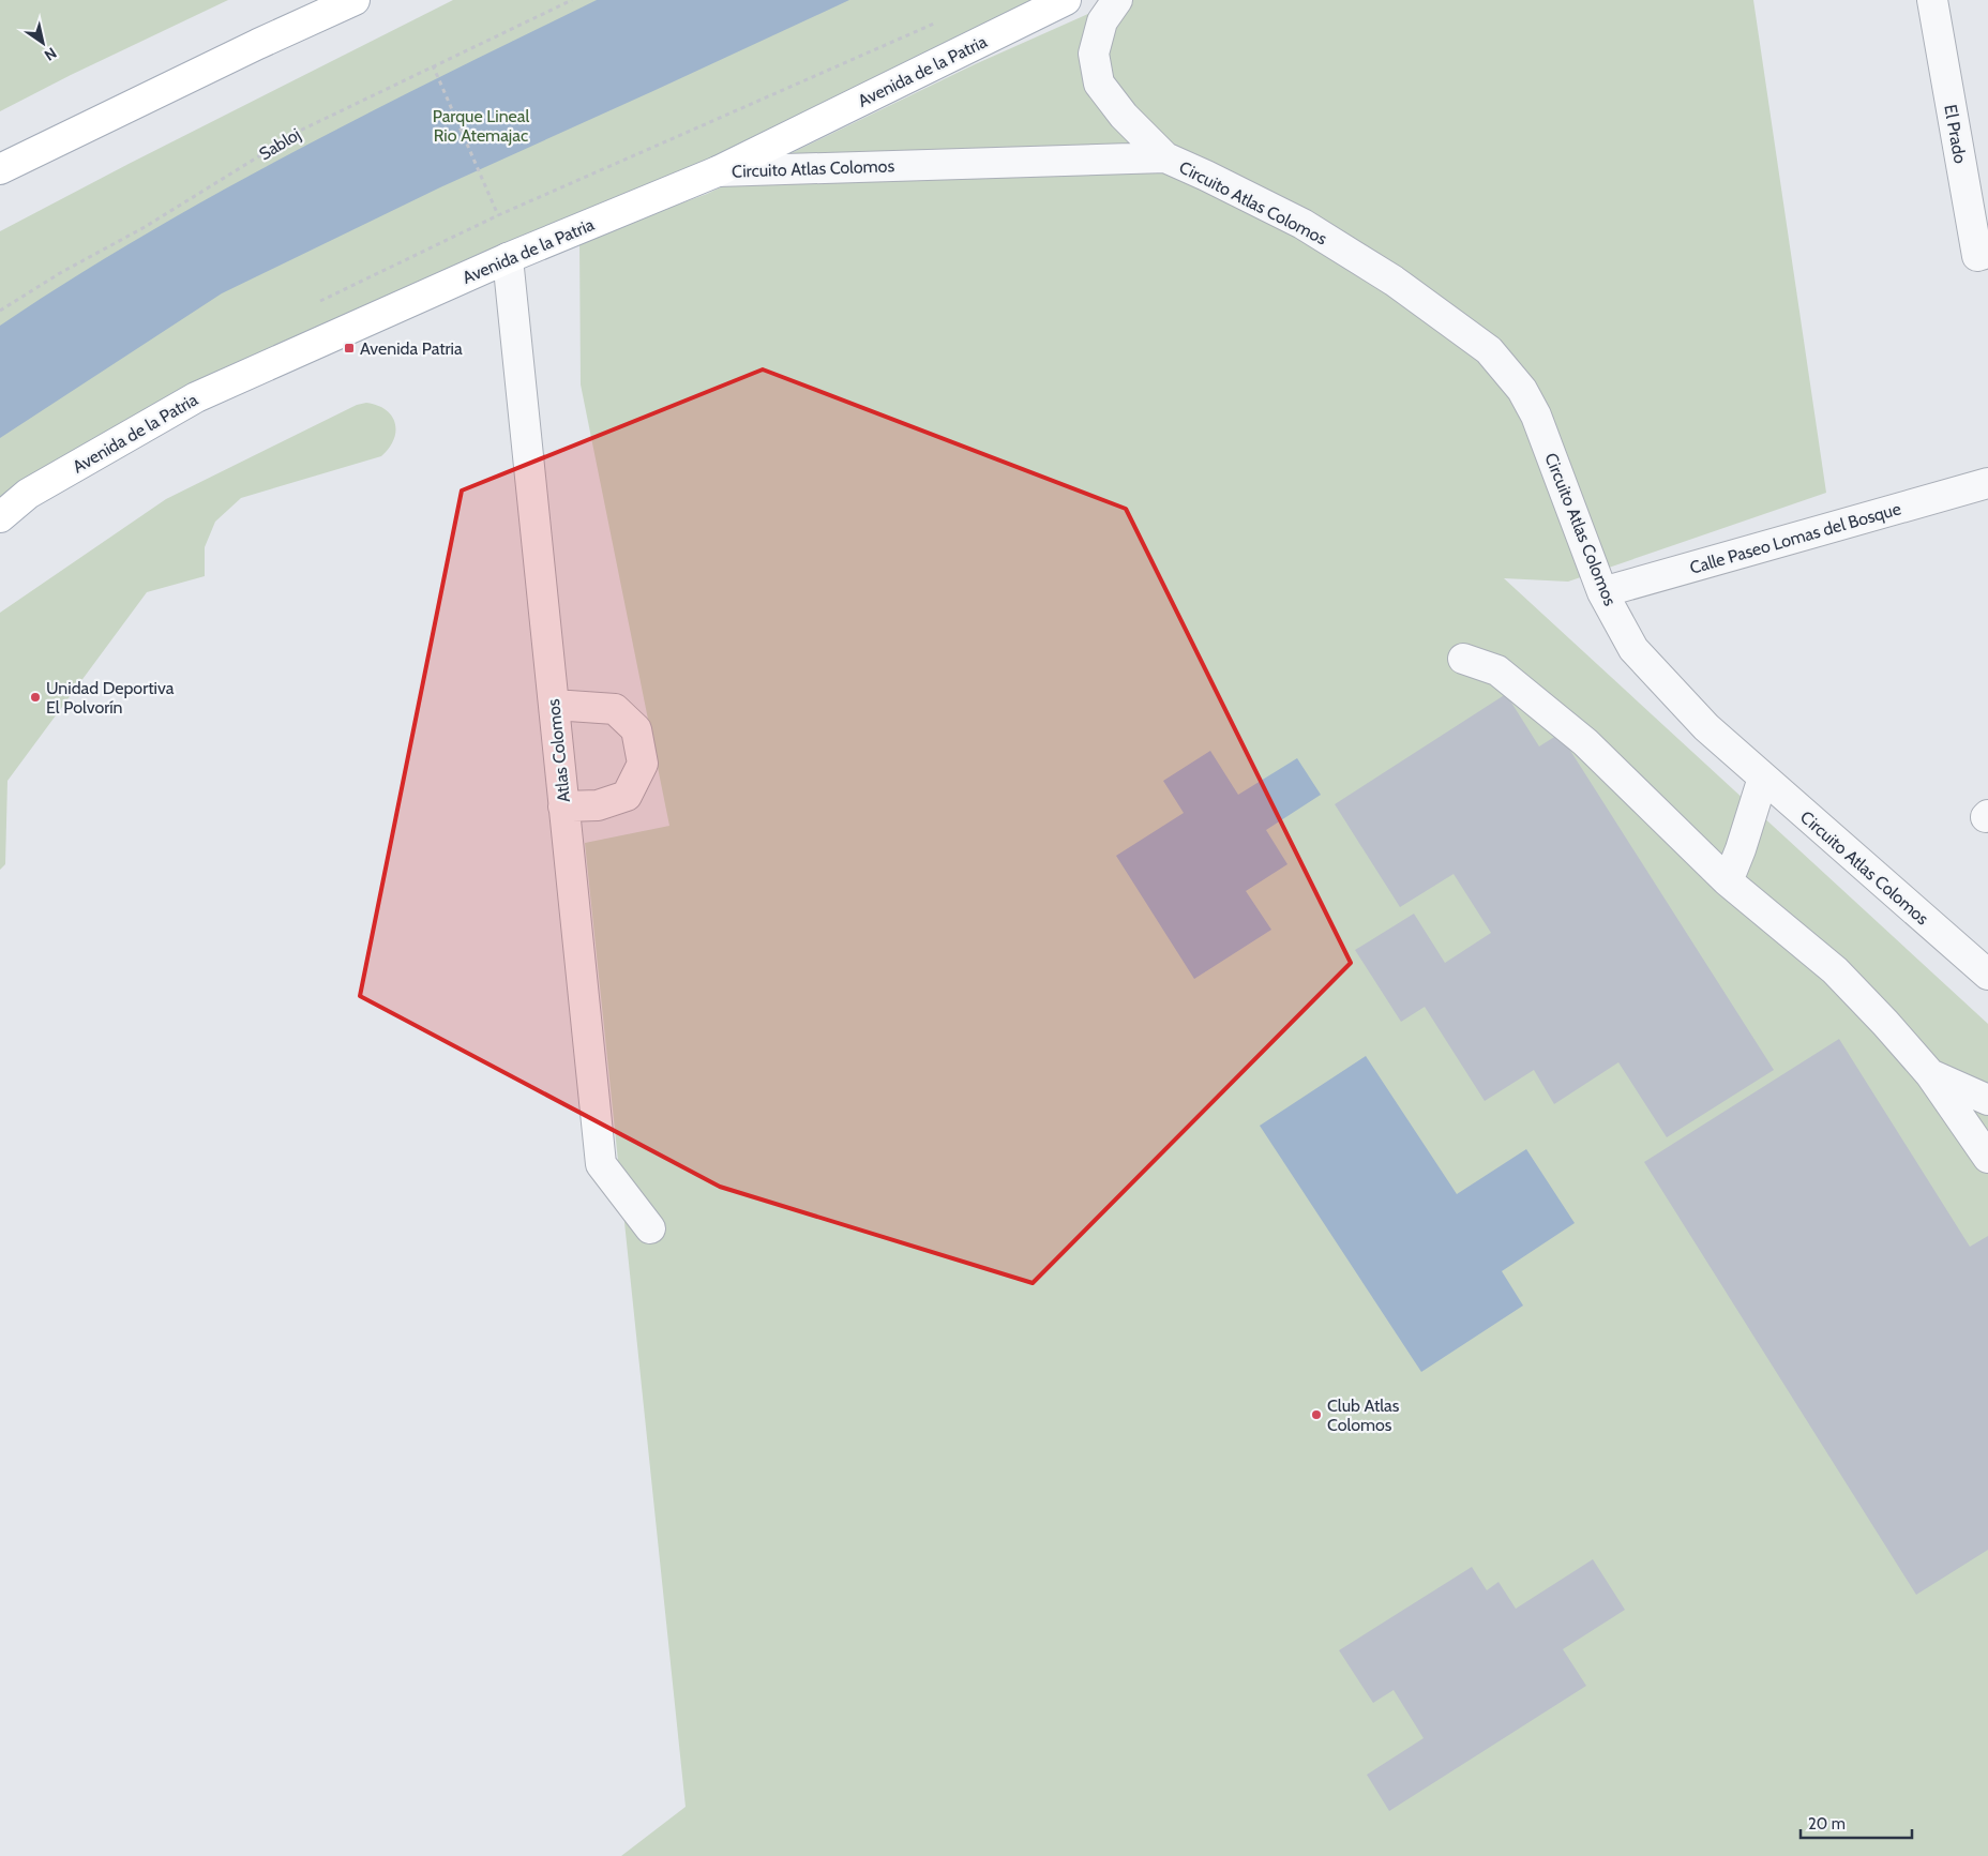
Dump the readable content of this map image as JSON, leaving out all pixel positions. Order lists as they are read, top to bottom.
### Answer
{
  "streets": {
    "main road": ["Avenida de la Patria"],
    "street": [
      "El Prado",
      "Circuito Atlas Colomos",
      "Calle Paseo Lomas del Bosque",
      "Atlas Colomos"
    ],
    "path": ["Sabloj"]
  },
  "crossings": [
    ["Avenida de la Patria", "Circuito Atlas Colomos"],
    ["Avenida de la Patria", "Atlas Colomos"],
    ["Circuito Atlas Colomos", "Calle Paseo Lomas del Bosque"]
  ],
  "parks": ["Parque Lineal Rio Atemajac"],
  "places": {
    "transit": ["Avenida Patria"],
    "other": ["Unidad Deportiva El Polvorín", "Club Atlas Colomos"]
  },
  "scale_bar": "20 m",
  "north": "bottom right"
}
